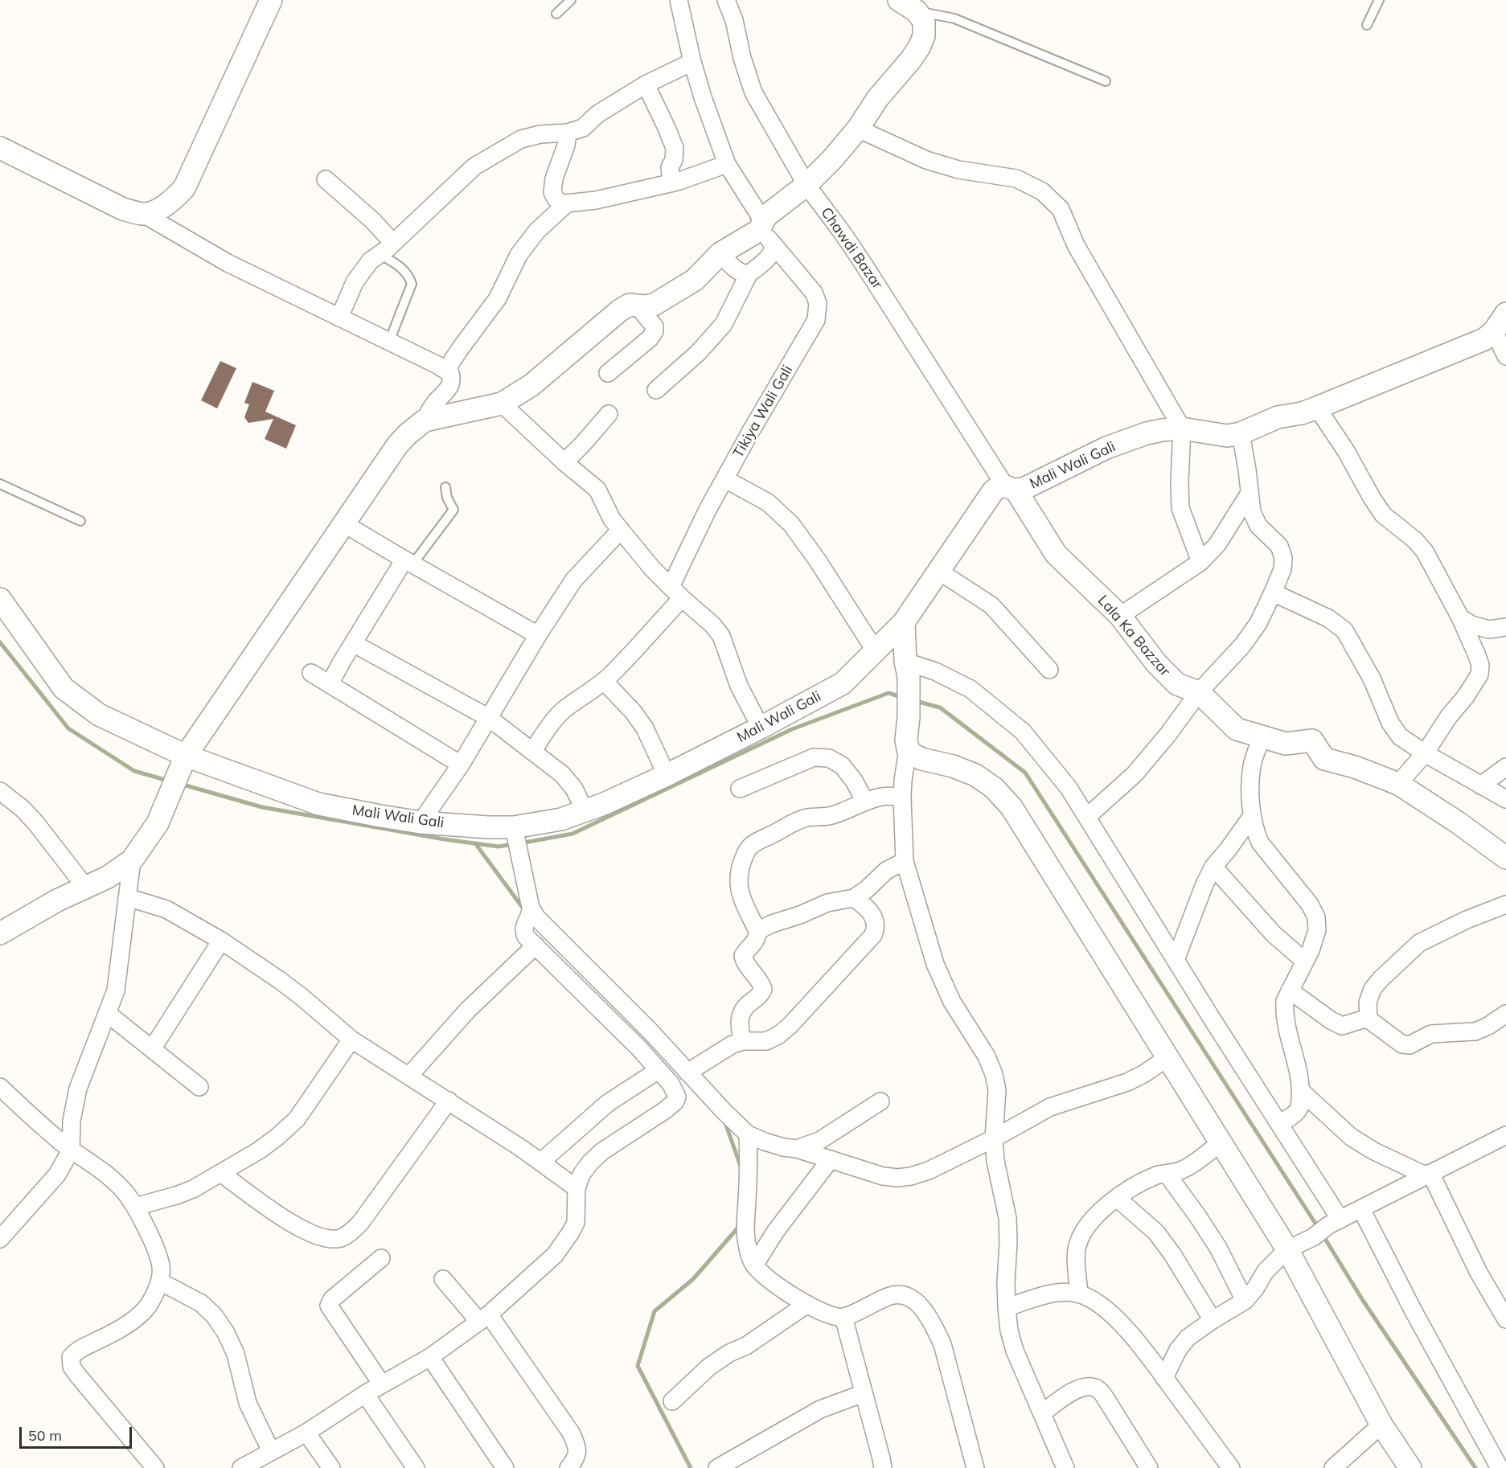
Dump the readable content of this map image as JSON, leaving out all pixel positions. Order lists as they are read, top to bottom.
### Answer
{
  "streets": {
    "street": [
      "Chawdi Bazar",
      "Tikiya Wali Gali",
      "Mali Wali Gali",
      "Lala Ka Bazzar"
    ]
  },
  "crossings": [
    ["Chawdi Bazar", "Mali Wali Gali"],
    ["Chawdi Bazar", "Lala Ka Bazzar"],
    ["Mali Wali Gali", "Lala Ka Bazzar"]
  ],
  "scale_bar": "50 m"
}
